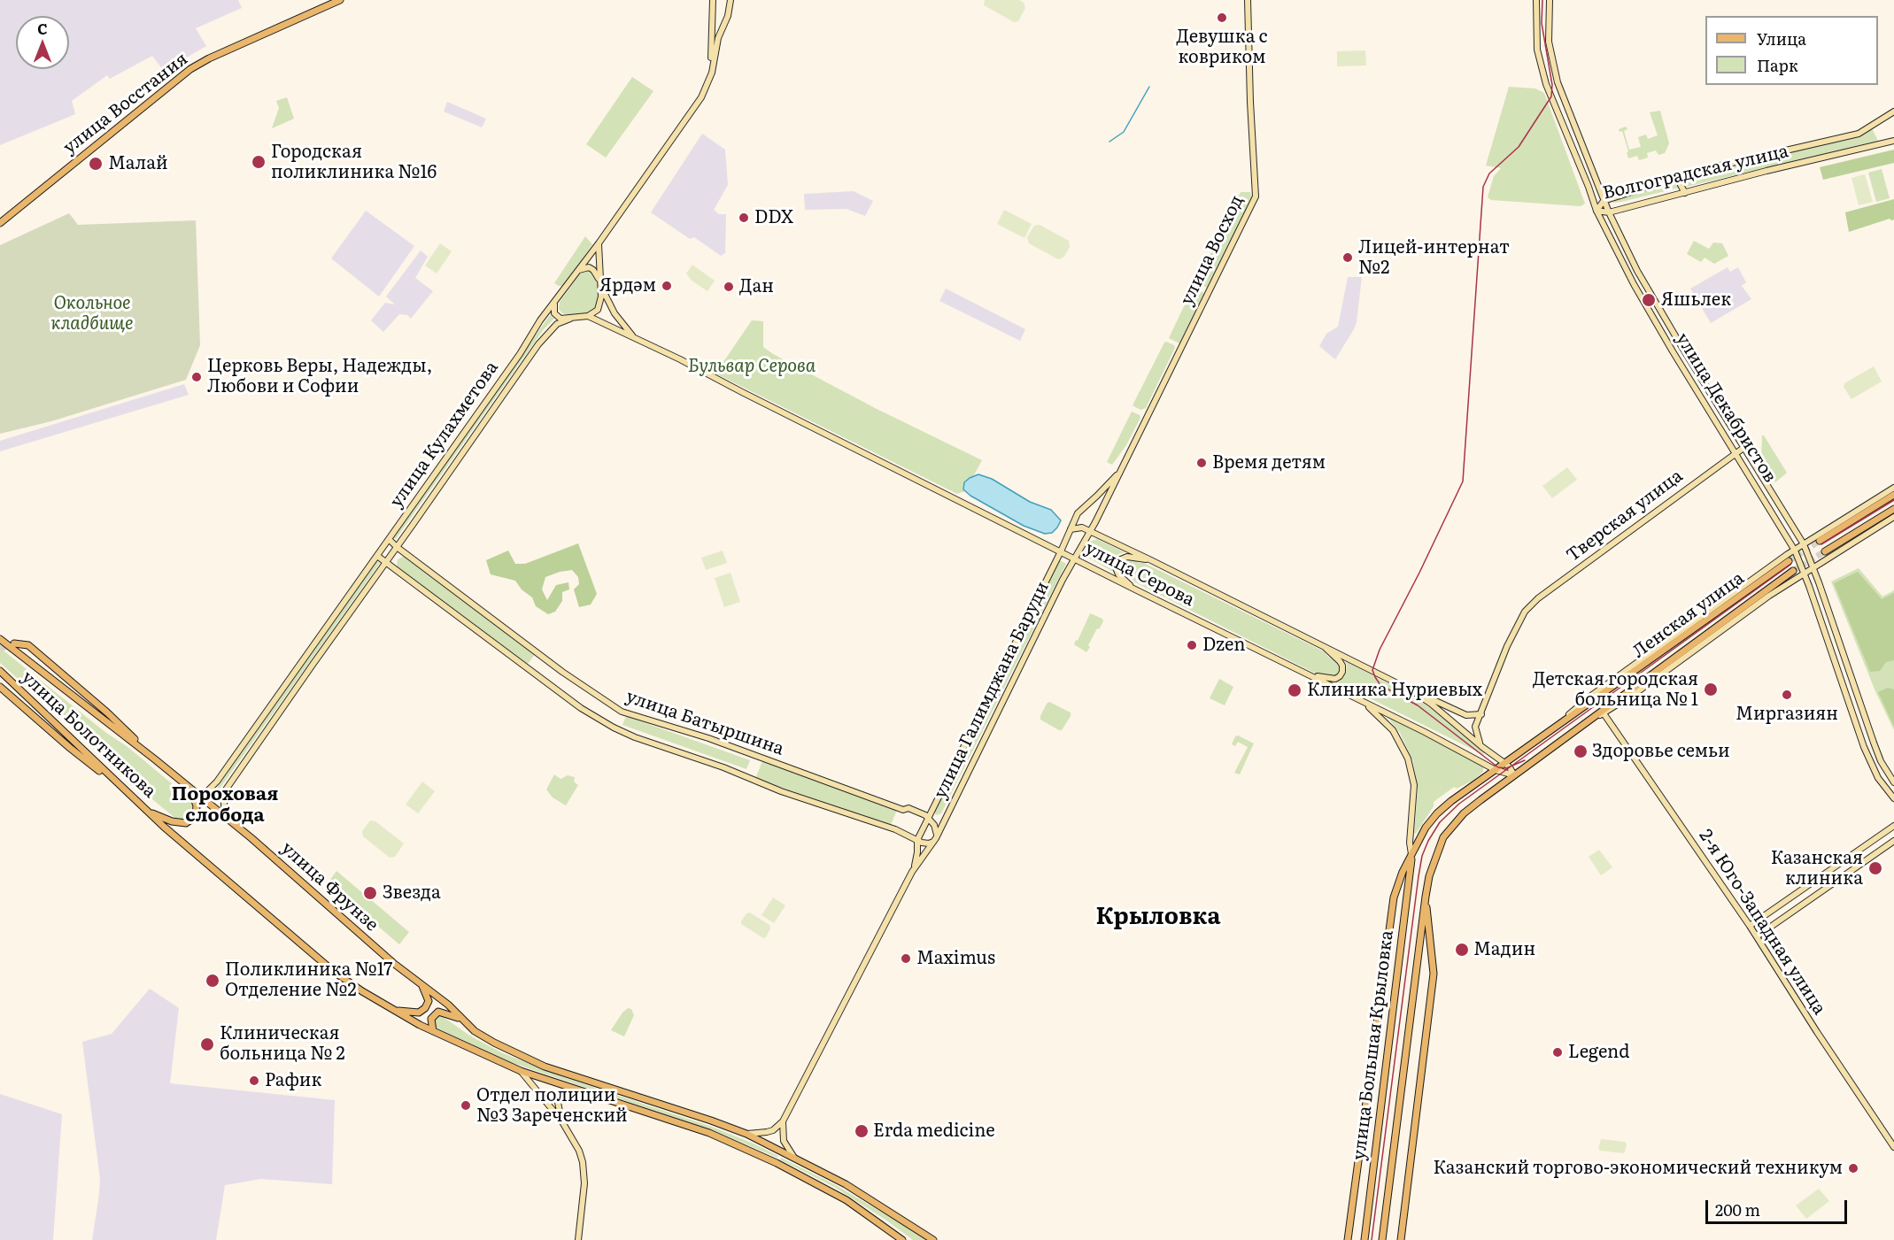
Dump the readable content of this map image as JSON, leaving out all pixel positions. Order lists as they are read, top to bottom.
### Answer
{
  "streets": {
    "main road": [
      "улица Восстания",
      "Ленская улица",
      "улица Болотникова",
      "улица Фрунзе",
      "улица Большая Крыловка"
    ],
    "street": [
      "Волгоградская улица",
      "улица Восход",
      "улица Декабристов",
      "улица Кулахметова",
      "Тверская улица",
      "улица Серова",
      "улица Галимджана Баруди",
      "улица Батыршина",
      "2-я Юго-Западная улица"
    ]
  },
  "crossings": [
    ["Волгоградская улица", "улица Декабристов"],
    ["улица Восход", "улица Серова"],
    ["улица Восход", "улица Галимджана Баруди"],
    ["улица Декабристов", "Тверская улица"],
    ["улица Кулахметова", "улица Серова"],
    ["улица Кулахметова", "улица Батыршина"],
    ["улица Кулахметова", "улица Фрунзе"],
    ["Тверская улица", "улица Серова"],
    ["улица Серова", "Ленская улица"],
    ["улица Серова", "улица Галимджана Баруди"],
    ["Ленская улица", "улица Большая Крыловка"],
    ["улица Галимджана Баруди", "улица Батыршина"]
  ],
  "districts": ["Пороховая слобода", "Крыловка"],
  "parks": ["Окольное кладбище", "Бульвар Серова"],
  "places": [
    "Девушка с ковриком",
    "Городская поликлиника №16",
    "Малай",
    "DDX",
    "Лицей-интернат №2",
    "Ярдәм",
    "Дан",
    "Яшьлек",
    "Церковь Веры, Надежды, Любови и Софии",
    "Время детям",
    "Dzen",
    "Детская городская больница № 1",
    "Клиника Нуриевых",
    "Миргазиян",
    "Здоровье семьи",
    "Казанская клиника",
    "Звезда",
    "Мадин",
    "Maximus",
    "Поликлиника №17 Отделение №2",
    "Клиническая больница № 2",
    "Legend",
    "Рафик",
    "Отдел полиции №3 Зареченский",
    "Erda medicine",
    "Казанский торгово-экономический техникум"
  ],
  "legend": ["Улица", "Парк"],
  "scale_bar": "200 m",
  "north": "top"
}
